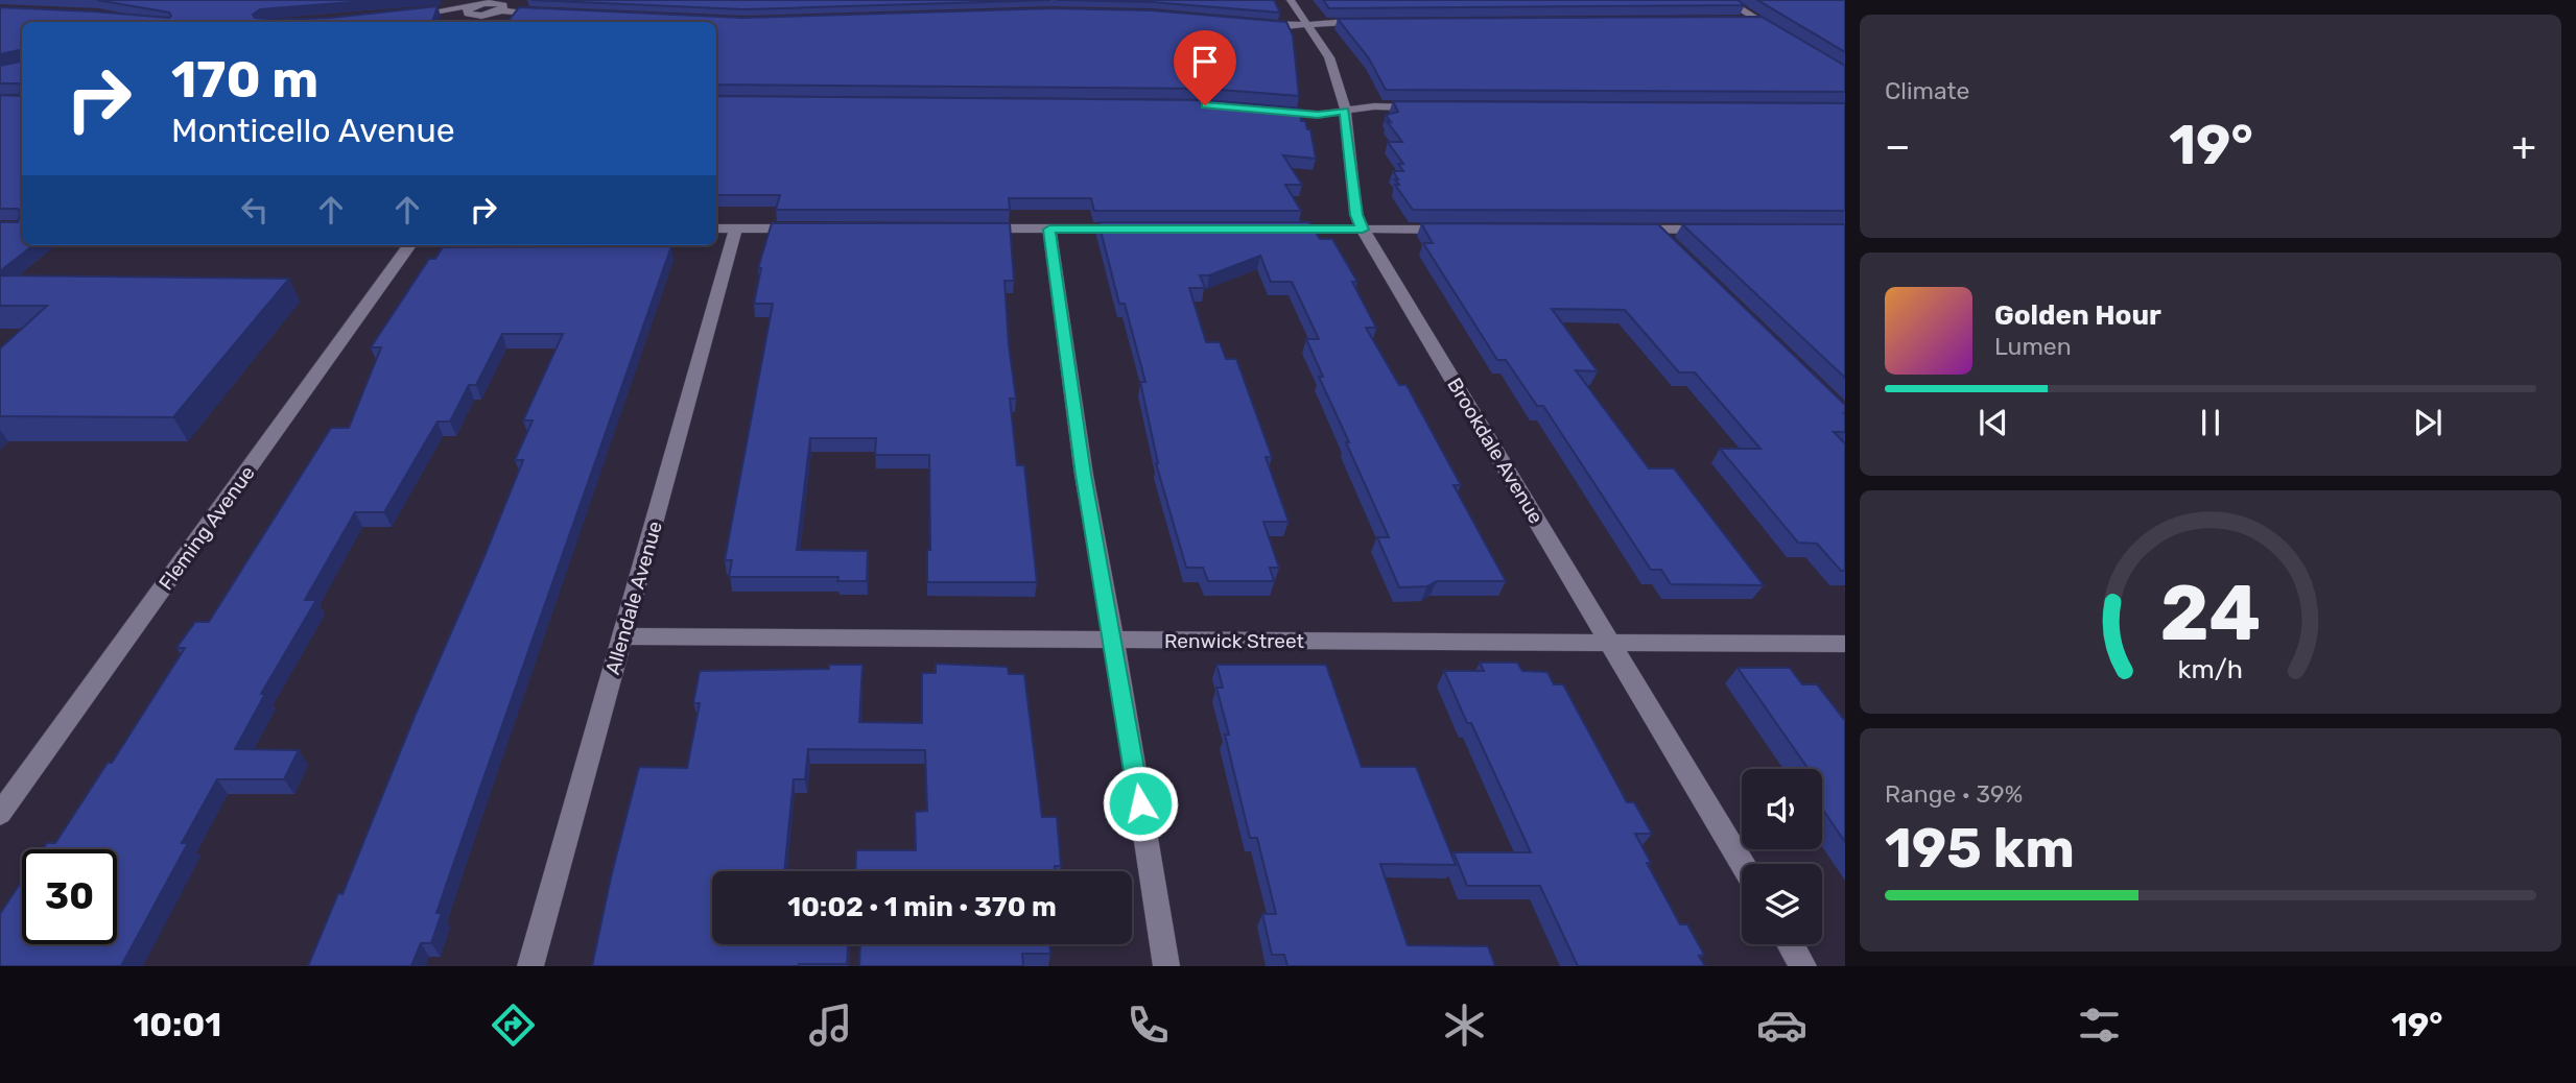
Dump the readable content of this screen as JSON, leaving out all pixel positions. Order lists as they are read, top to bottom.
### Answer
{
  "streets": {
    "street": [
      "Brookdale Avenue",
      "Fleming Avenue",
      "Allendale Avenue",
      "Renwick Street"
    ]
  },
  "crossings": [
    ["Brookdale Avenue", "Renwick Street"],
    ["Allendale Avenue", "Renwick Street"]
  ],
  "page": {
    "tile": [
      "Climate",
      ["Range · 39%", "195 km"]
    ],
    "turn": ["170 m", "Monticello Avenue"],
    "heat": ["−", "19°", "+"],
    "song": ["Golden Hour", "Lumen"],
    "limit": "30",
    "trip": "10:02 · 1 min · 370 m",
    "tabs": ["10:01", "19°"],
    "gauge": ["24", "km/h"]
  }
}
